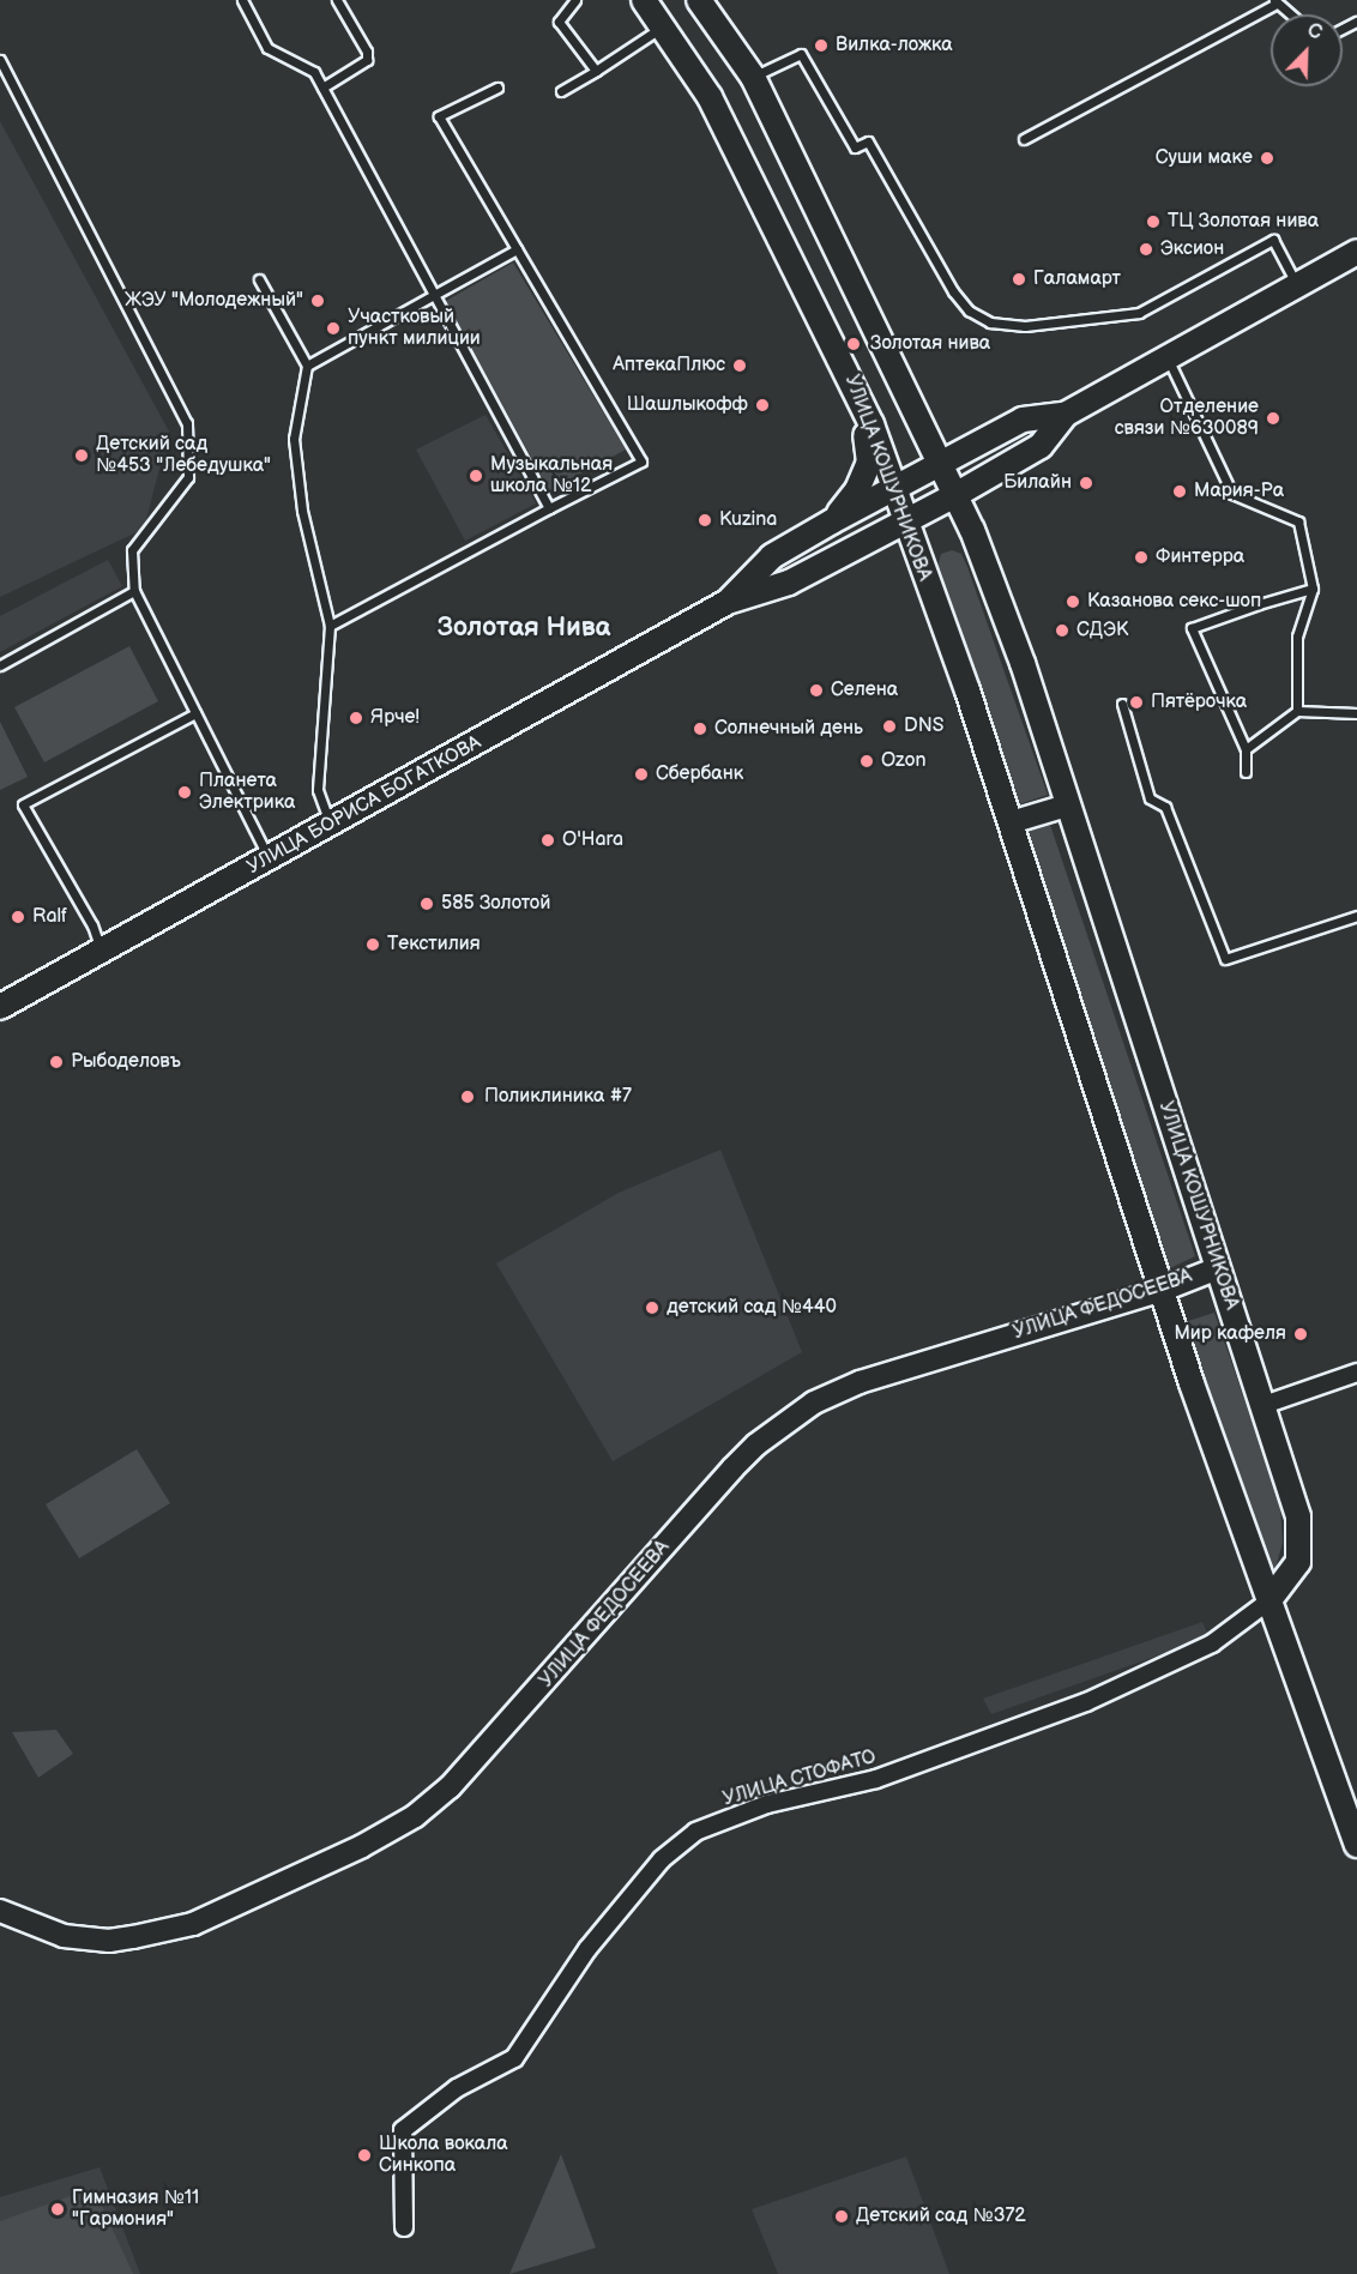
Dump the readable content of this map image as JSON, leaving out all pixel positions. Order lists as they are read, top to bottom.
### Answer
{
  "streets": {
    "main road": ["УЛИЦА КОШУРНИКОВА", "УЛИЦА БОРИСА БОГАТКОВА"],
    "street": ["УЛИЦА ФЕДОСЕЕВА", "УЛИЦА СТОФАТО"]
  },
  "crossings": [
    ["УЛИЦА КОШУРНИКОВА", "УЛИЦА БОРИСА БОГАТКОВА"],
    ["УЛИЦА КОШУРНИКОВА", "УЛИЦА ФЕДОСЕЕВА"],
    ["УЛИЦА КОШУРНИКОВА", "УЛИЦА СТОФАТО"]
  ],
  "districts": ["Золотая Нива"],
  "places": [
    "Вилка-ложка",
    "Суши маке",
    "ТЦ Золотая нива",
    "Эксион",
    "Галамарт",
    "ЖЭУ \"Молодежный\"",
    "Участковый пункт милиции",
    "Золотая нива",
    "АптекаПлюс",
    "Шашлыкофф",
    "Отделение связи №630089",
    "Детский сад №453 \"Лебедушка\"",
    "Музыкальная школа №12",
    "Билайн",
    "Мария-Ра",
    "Kuzina",
    "Финтерра",
    "Казанова секс-шоп",
    "СДЭК",
    "Селена",
    "Пятёрочка",
    "Ярче!",
    "DNS",
    "Солнечный день",
    "Ozon",
    "Сбербанк",
    "Планета Электрика",
    "O'Hara",
    "585 Золотой",
    "Ralf",
    "Текстилия",
    "Рыбоделовъ",
    "Поликлиника #7",
    "детский сад №440",
    "Мир кафеля",
    "Школа вокала Синкопа",
    "Гимназия №11 \"Гармония\"",
    "Детский сад №372"
  ],
  "north": "top right"
}
